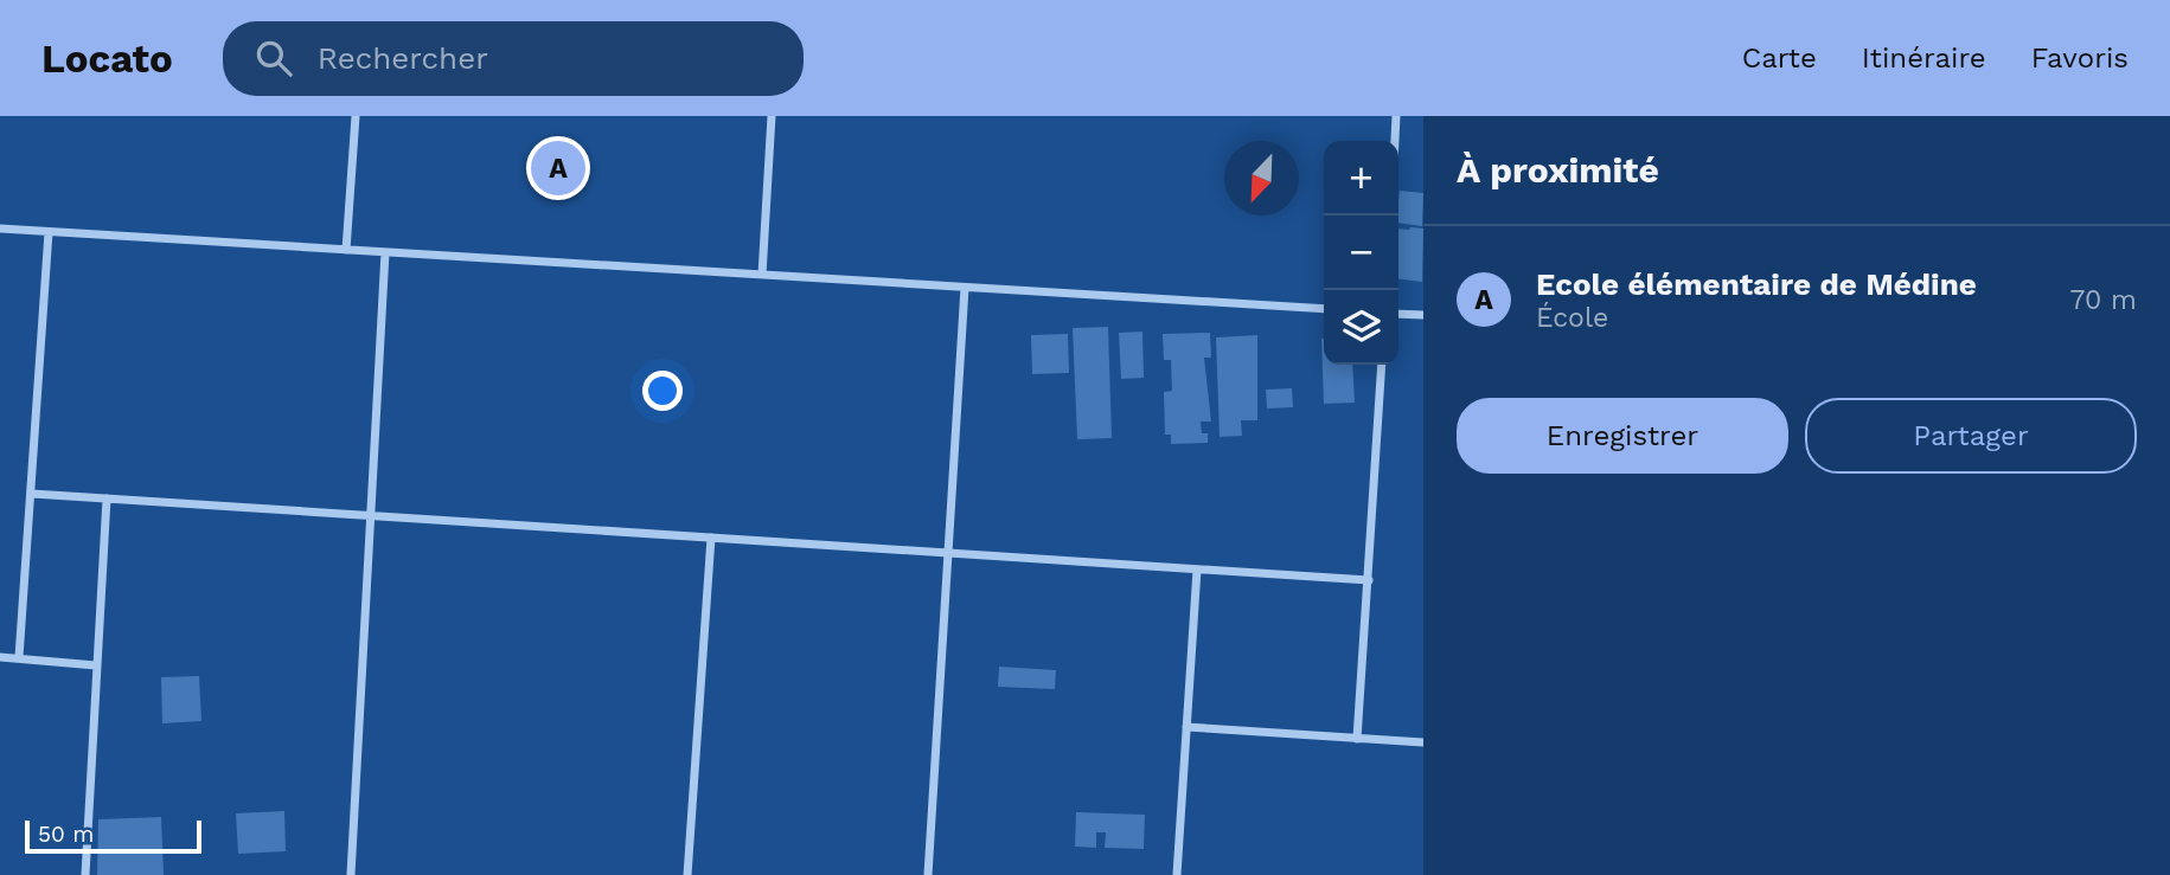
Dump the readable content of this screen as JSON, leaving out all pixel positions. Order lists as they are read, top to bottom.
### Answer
{
  "scale_bar": "50 m",
  "north": "bottom left",
  "page": {
    "header": "Locato",
    "search": "Rechercher",
    "nav": ["Carte", "Itinéraire", "Favoris"],
    "heading": "À proximité",
    "pins": "A",
    "map_buttons": ["+", "−"],
    "list": [
      {
        "mark": "A",
        "name": "Ecole élémentaire de Médine",
        "note": "École",
        "value": "70 m"
      }
    ],
    "buttons": ["Enregistrer", "Partager"],
    "scale": "50 m"
  }
}
